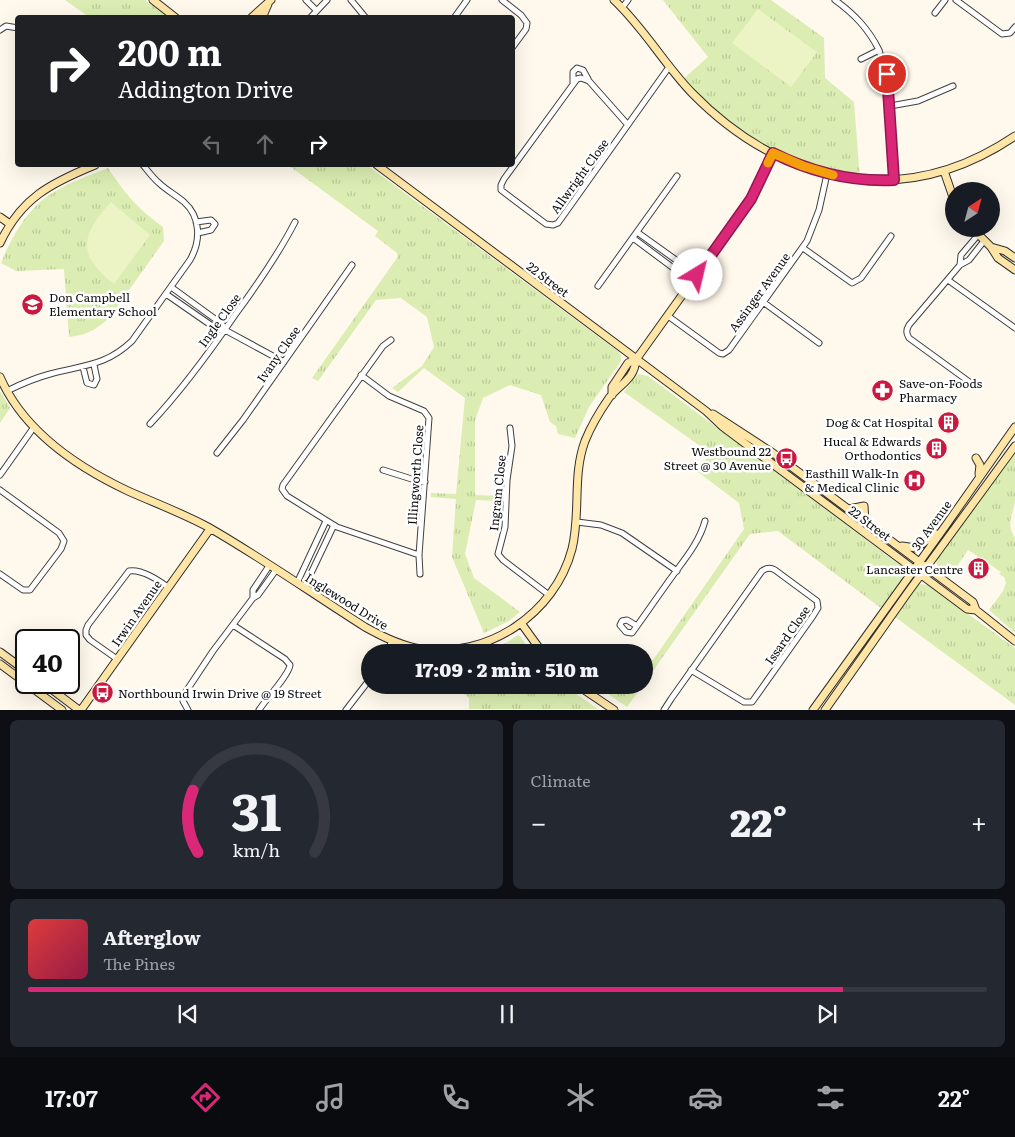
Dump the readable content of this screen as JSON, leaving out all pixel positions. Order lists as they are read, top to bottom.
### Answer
{
  "streets": {
    "street": [
      "Allwright Close",
      "22 Street",
      "Assinger Avenue",
      "Ingle Close",
      "Ivany Close",
      "Illingworth Close",
      "Ingram Close",
      "30 Avenue",
      "Inglewood Drive",
      "Irwin Avenue",
      "Issard Close"
    ]
  },
  "crossings": [
    ["22 Street", "30 Avenue"],
    ["22 Street", "Inglewood Drive"],
    ["Assinger Avenue", "Inglewood Drive"],
    ["Ingram Close", "Inglewood Drive"],
    ["Inglewood Drive", "Irwin Avenue"]
  ],
  "places": {
    "school or university": ["Don Campbell Elementary School"],
    "pharmacy": ["Save-on-Foods Pharmacy"],
    "building": ["Dog & Cat Hospital", "Hucal & Edwards Orthodontics", "Lancaster Centre"],
    "bus stop": ["Westbound 22 Street @ 30 Avenue", "Northbound Irwin Drive @ 19 Street"],
    "hospital": ["Easthill Walk-In & Medical Clinic"]
  },
  "north": "top right",
  "page": {
    "turn": ["200 m", "Addington Drive"],
    "limit": "40",
    "trip": "17:09 · 2 min · 510 m",
    "tile": "Climate",
    "heat": ["−", "22°", "+"],
    "song": ["Afterglow", "The Pines"],
    "tabs": ["17:07", "22°"],
    "gauge": ["31", "km/h"]
  }
}
